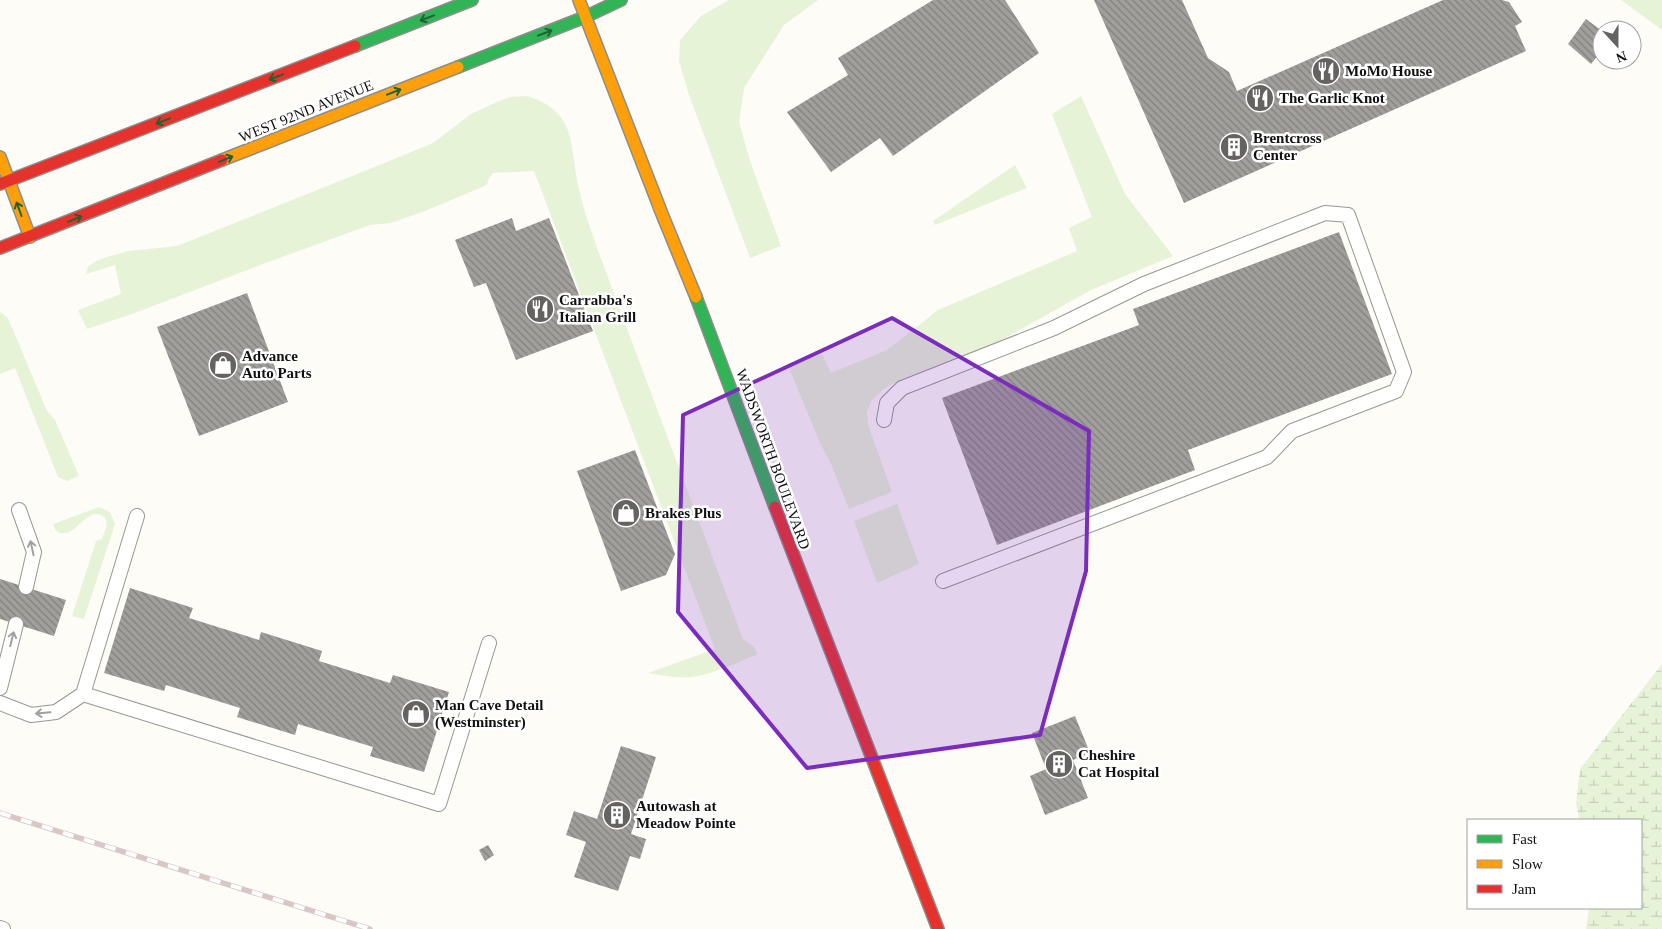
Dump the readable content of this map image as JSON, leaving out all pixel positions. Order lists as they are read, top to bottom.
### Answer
{
  "streets": {
    "main road": ["WEST 92ND AVENUE", "WADSWORTH BOULEVARD"]
  },
  "crossings": [
    ["WEST 92ND AVENUE", "WADSWORTH BOULEVARD"]
  ],
  "places": {
    "restaurant": ["MoMo House", "The Garlic Knot", "Carrabba's Italian Grill"],
    "building": ["Brentcross Center", "Cheshire Cat Hospital", "Autowash at Meadow Pointe"],
    "shop": ["Advance Auto Parts", "Brakes Plus", "Man Cave Detail (Westminster)"]
  },
  "legend": ["Fast", "Slow", "Jam"],
  "north": "bottom"
}
